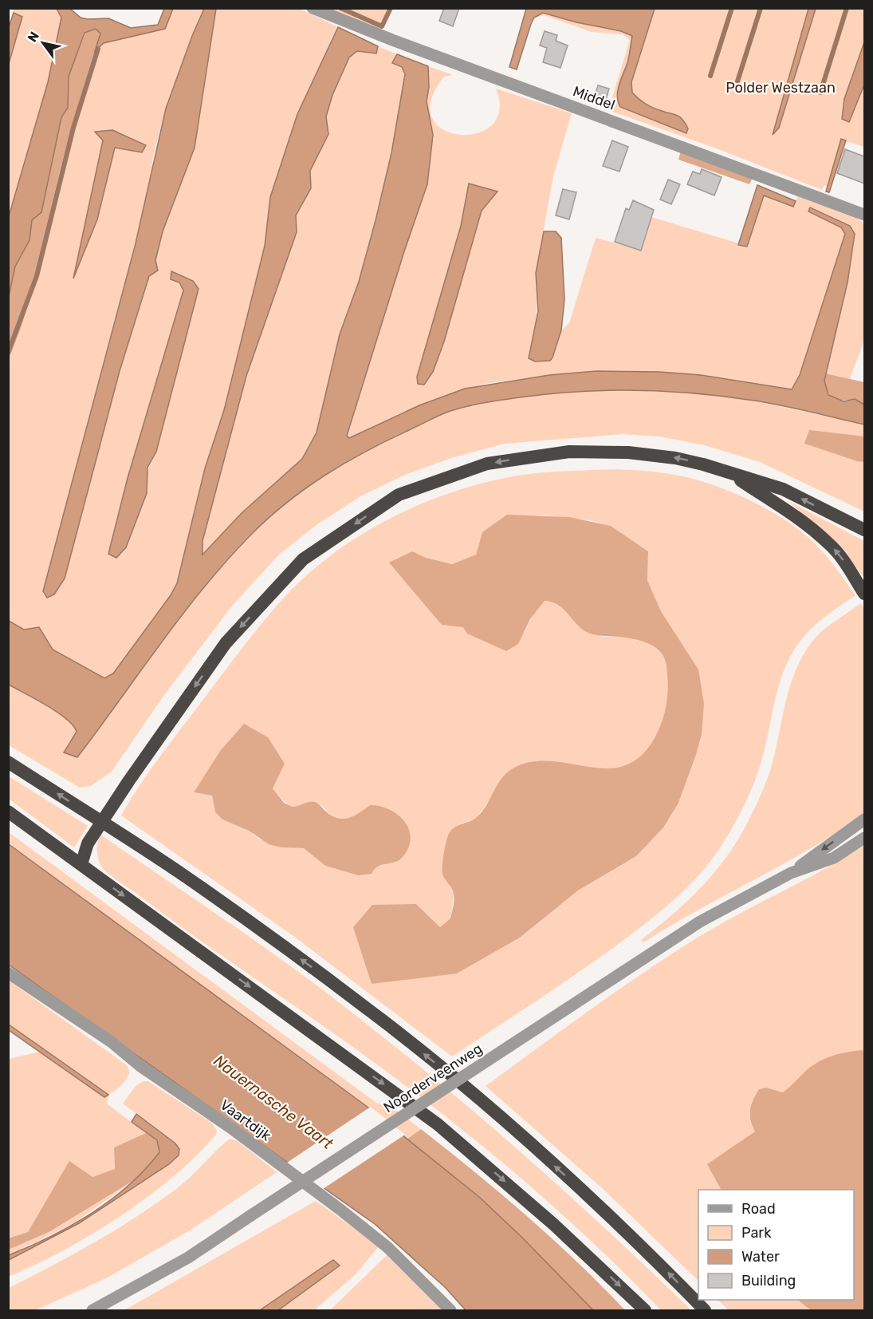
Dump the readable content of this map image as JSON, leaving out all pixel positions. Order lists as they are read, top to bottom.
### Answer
{
  "streets": {
    "street": ["Middel", "Noorderveenweg", "Vaartdijk"]
  },
  "water": ["Nauernasche Vaart"],
  "parks": ["Polder Westzaan"],
  "legend": [
    "Road",
    "Park",
    "Water",
    "Building"
  ],
  "north": "top left"
}
